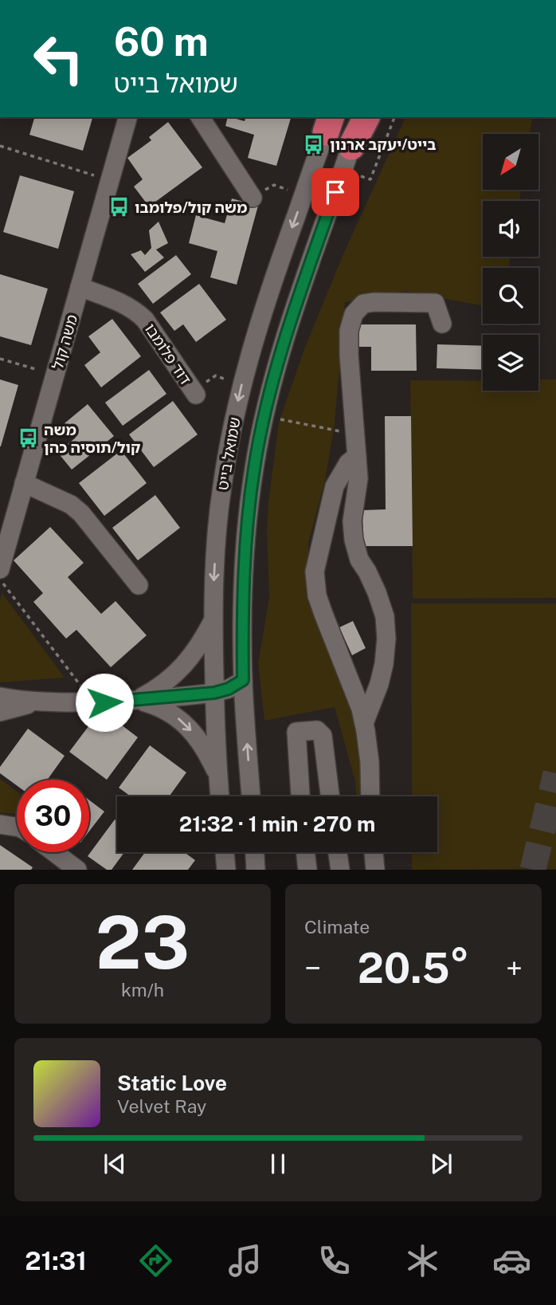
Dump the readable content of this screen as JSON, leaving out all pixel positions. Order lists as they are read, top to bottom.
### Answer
{
  "streets": {
    "street": ["משה קול", "דוד פלומבו", "שמואל בייט"]
  },
  "crossings": [
    ["משה קול", "דוד פלומבו"]
  ],
  "places": {
    "bus stop": ["בייט/יעקב ארנון", "משה קול/פלומבו", "משה קול/תוסיה כהן"]
  },
  "north": "bottom left",
  "page": {
    "turn": ["60 m", "שמואל בייט"],
    "limit": "30",
    "trip": "21:32 · 1 min · 270 m",
    "tile": [
      ["23", "km/h"],
      "Climate"
    ],
    "heat": ["−", "20.5°", "+"],
    "song": ["Static Love", "Velvet Ray"],
    "tabs": "21:31"
  }
}
